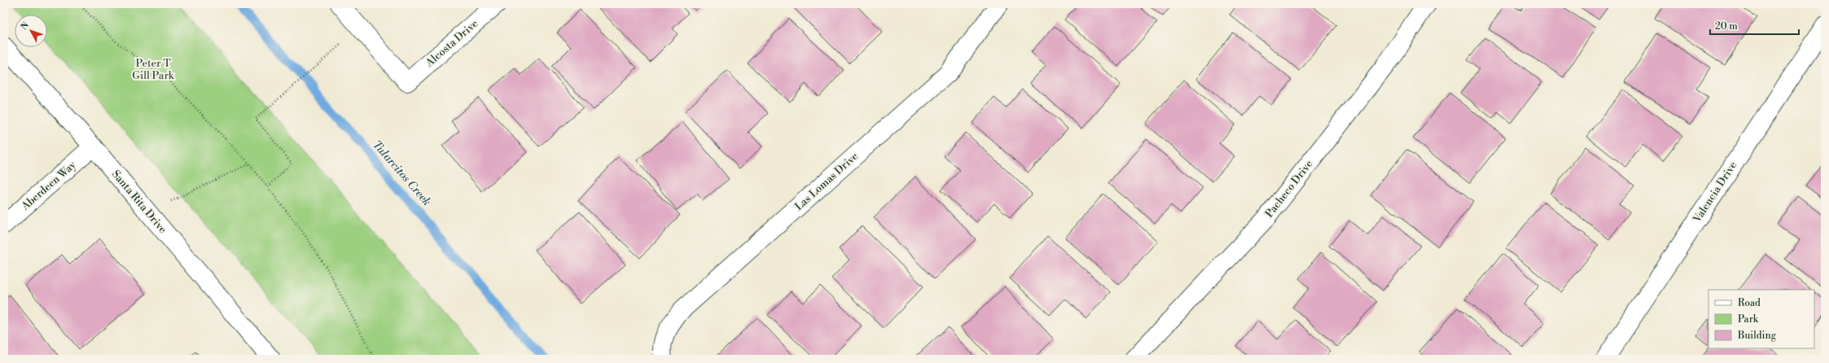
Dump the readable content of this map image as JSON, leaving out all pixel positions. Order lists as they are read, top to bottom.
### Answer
{
  "streets": {
    "street": [
      "Alcosta Drive",
      "Las Lomas Drive",
      "Aberdeen Way",
      "Pacheco Drive",
      "Valencia Drive",
      "Santa Rita Drive"
    ]
  },
  "crossings": [
    ["Aberdeen Way", "Santa Rita Drive"]
  ],
  "water": ["Tularcitos Creek"],
  "parks": ["Peter T Gill Park"],
  "legend": ["Road", "Park", "Building"],
  "scale_bar": "20 m",
  "north": "top left"
}
